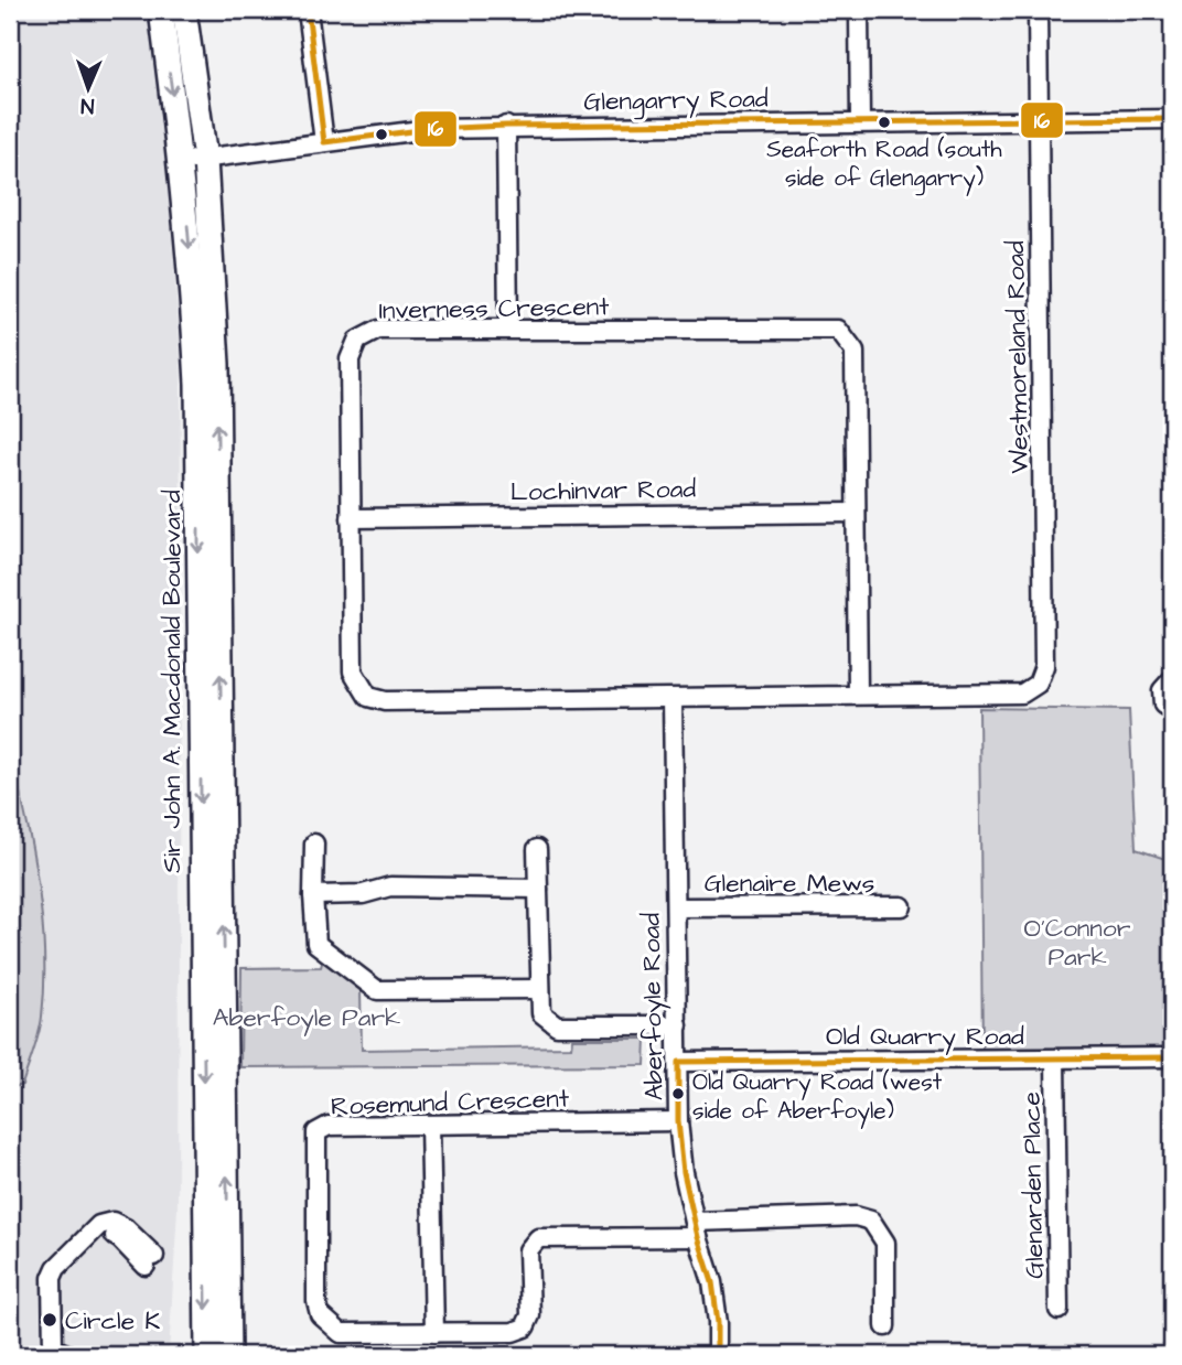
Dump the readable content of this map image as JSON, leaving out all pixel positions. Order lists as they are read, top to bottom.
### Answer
{
  "streets": {
    "main road": ["Sir John A. Macdonald Boulevard"],
    "street": [
      "Glengarry Road",
      "Inverness Crescent",
      "Westmoreland Road",
      "Lochinvar Road",
      "Glenaire Mews",
      "Aberfoyle Road",
      "Old Quarry Road",
      "Rosemund Crescent",
      "Glenarden Place"
    ]
  },
  "crossings": [
    ["Glengarry Road", "Westmoreland Road"],
    ["Glengarry Road", "Sir John A. Macdonald Boulevard"],
    ["Inverness Crescent", "Westmoreland Road"],
    ["Inverness Crescent", "Lochinvar Road"],
    ["Inverness Crescent", "Aberfoyle Road"],
    ["Glenaire Mews", "Aberfoyle Road"],
    ["Aberfoyle Road", "Old Quarry Road"],
    ["Aberfoyle Road", "Rosemund Crescent"],
    ["Old Quarry Road", "Glenarden Place"]
  ],
  "parks": ["O'Connor Park", "Aberfoyle Park"],
  "places": ["Seaforth Road (south side of Glengarry)", "Old Quarry Road (west side of Aberfoyle)", "Circle K"],
  "lines": ["transit line 16"],
  "north": "bottom"
}
